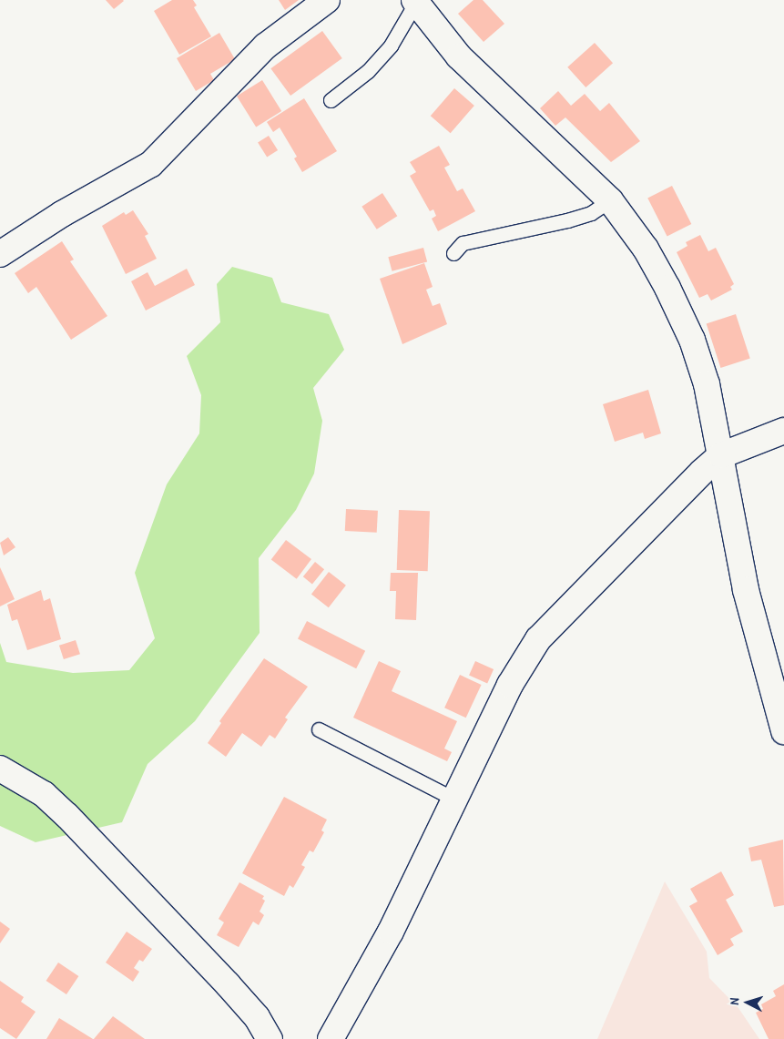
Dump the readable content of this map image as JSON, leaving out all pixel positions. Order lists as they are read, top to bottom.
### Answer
{
  "north": "left"
}
